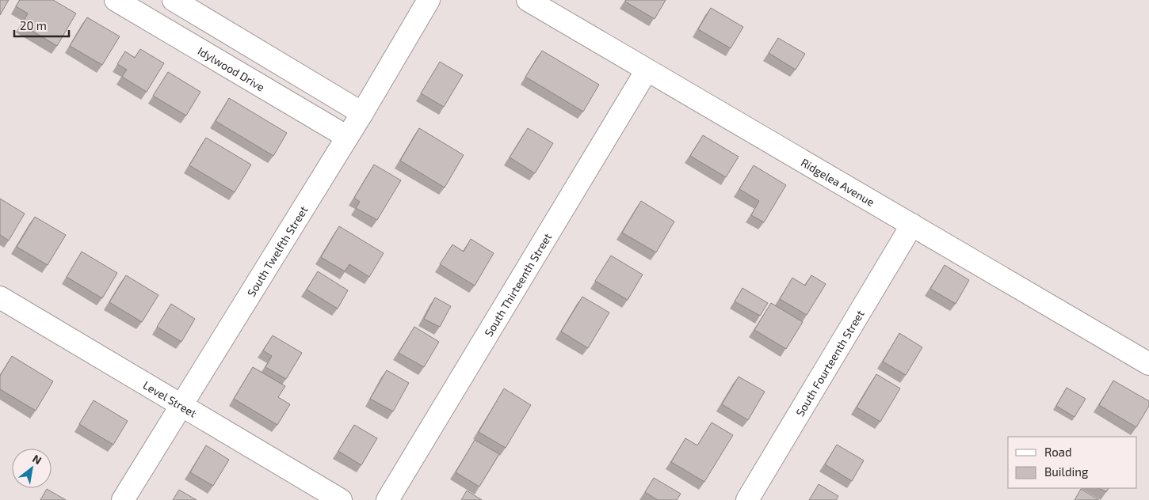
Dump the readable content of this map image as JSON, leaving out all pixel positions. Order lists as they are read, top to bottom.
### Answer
{
  "streets": {
    "street": [
      "Idylwood Drive",
      "Ridgelea Avenue",
      "South Twelfth Street",
      "South Thirteenth Street",
      "South Fourteenth Street",
      "Level Street"
    ]
  },
  "crossings": [
    ["Idylwood Drive", "South Twelfth Street"],
    ["Ridgelea Avenue", "South Thirteenth Street"],
    ["Ridgelea Avenue", "South Fourteenth Street"],
    ["South Twelfth Street", "Level Street"]
  ],
  "legend": ["Road", "Building"],
  "scale_bar": "20 m",
  "north": "top right"
}
